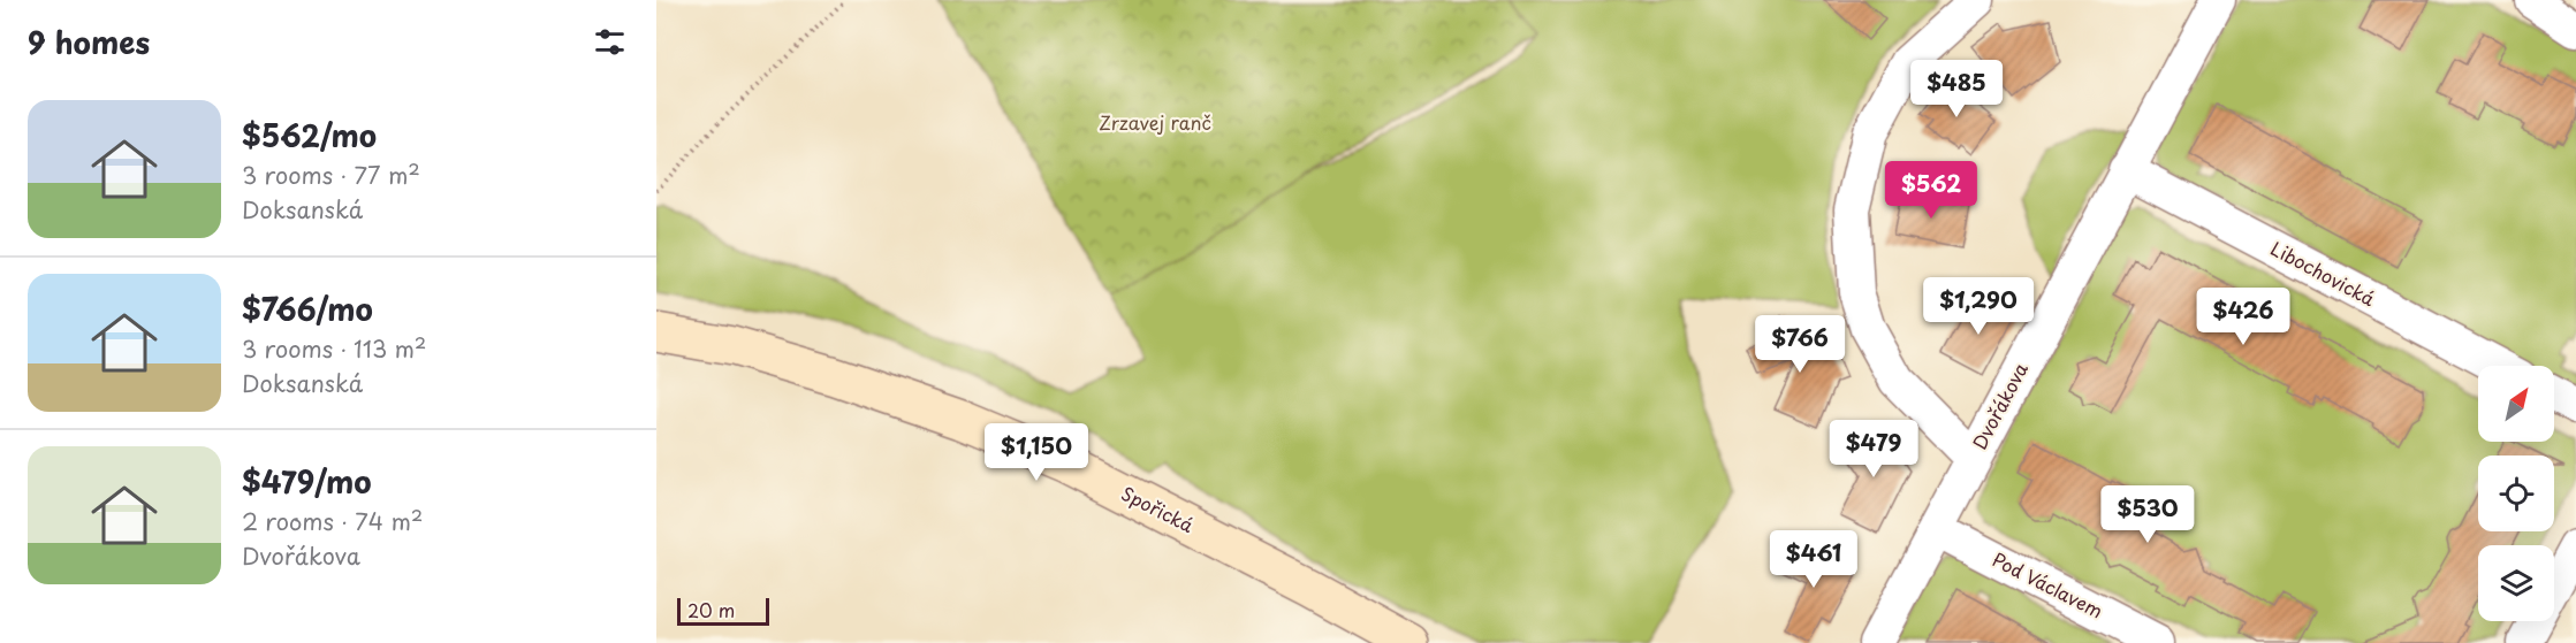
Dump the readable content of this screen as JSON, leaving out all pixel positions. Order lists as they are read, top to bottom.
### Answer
{
  "streets": {
    "street": [
      "Libochovická",
      "Dvořákova",
      "Spořická",
      "Pod Václavem"
    ]
  },
  "crossings": [
    ["Libochovická", "Dvořákova"],
    ["Dvořákova", "Pod Václavem"]
  ],
  "parks": ["Zrzavej ranč"],
  "scale_bar": "20 m",
  "north": "top right",
  "page": {
    "heading": "9 homes",
    "price": [
      "$485",
      "$562",
      "$1,290",
      "$426",
      "$766",
      "$479",
      "$1,150",
      "$530",
      "$461"
    ],
    "list": [
      {
        "name": "$562/mo",
        "note": "3 rooms · 77 m² · Doksanská"
      },
      {
        "name": "$766/mo",
        "note": "3 rooms · 113 m² · Doksanská"
      },
      {
        "name": "$479/mo",
        "note": "2 rooms · 74 m² · Dvořákova"
      }
    ],
    "scale": "20 m"
  }
}
